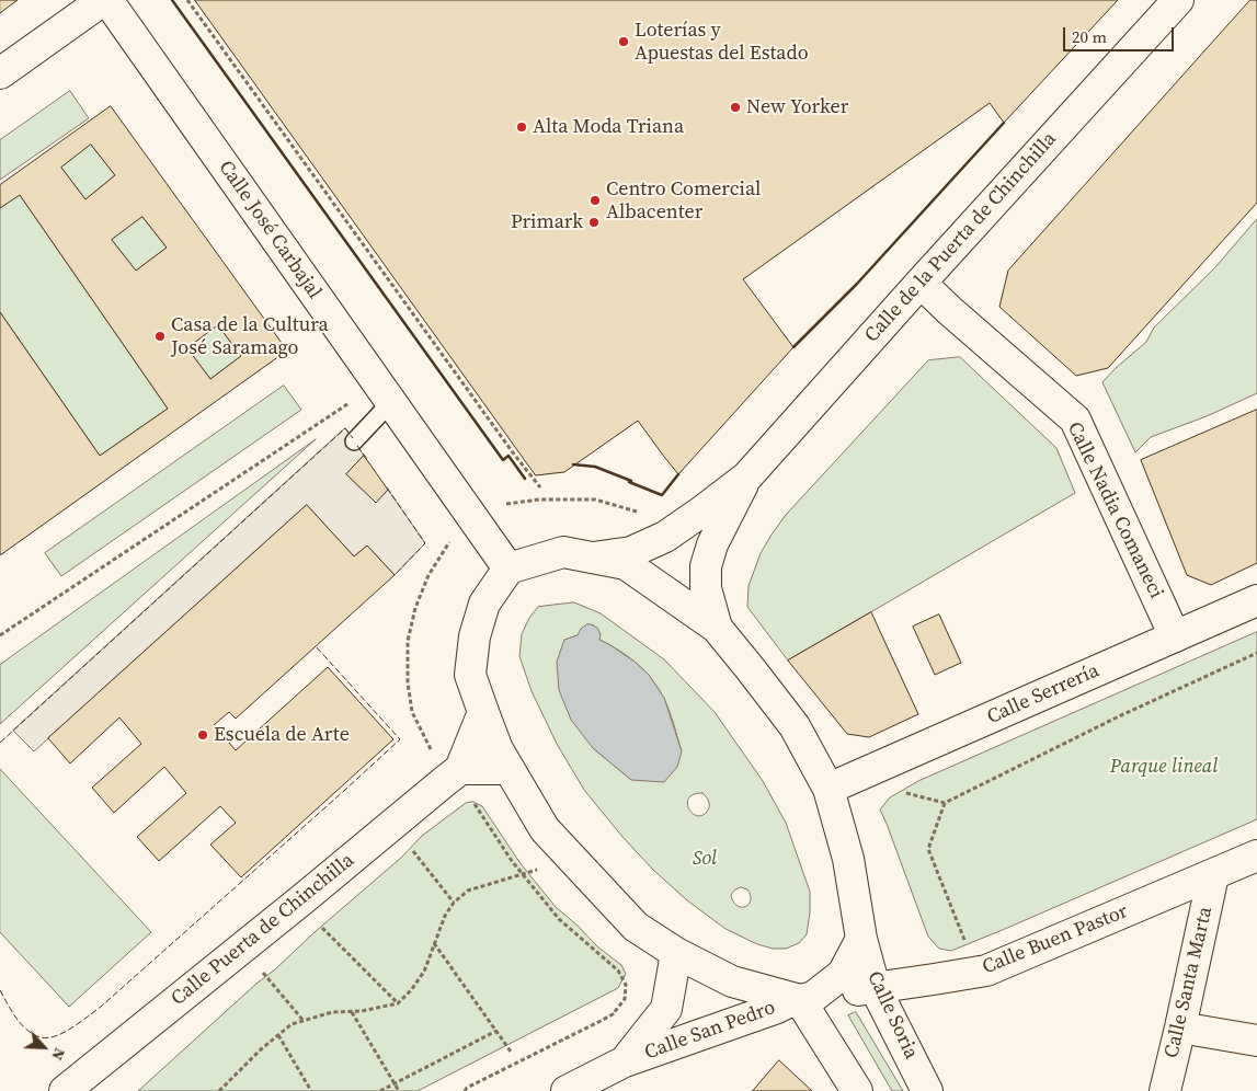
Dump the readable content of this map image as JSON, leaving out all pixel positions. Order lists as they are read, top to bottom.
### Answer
{
  "streets": {
    "street": [
      "Calle José Carbajal",
      "Calle de la Puerta de Chinchilla",
      "Calle Nadia Comaneci",
      "Calle Serrería",
      "Calle Puerta de Chinchilla",
      "Calle Buen Pastor",
      "Calle Santa Marta",
      "Calle Soria",
      "Calle San Pedro"
    ]
  },
  "crossings": [
    ["Calle de la Puerta de Chinchilla", "Calle Nadia Comaneci"],
    ["Calle de la Puerta de Chinchilla", "Calle Soria"],
    ["Calle Nadia Comaneci", "Calle Serrería"],
    ["Calle Serrería", "Calle Soria"],
    ["Calle Buen Pastor", "Calle Santa Marta"],
    ["Calle Buen Pastor", "Calle Soria"],
    ["Calle Buen Pastor", "Calle San Pedro"]
  ],
  "parks": ["Parque lineal", "Sol"],
  "places": [
    "Loterías y Apuestas del Estado",
    "New Yorker",
    "Alta Moda Triana",
    "Centro Comercial Albacenter",
    "Primark",
    "Casa de la Cultura José Saramago",
    "Escuela de Arte"
  ],
  "scale_bar": "20 m",
  "north": "bottom right"
}
